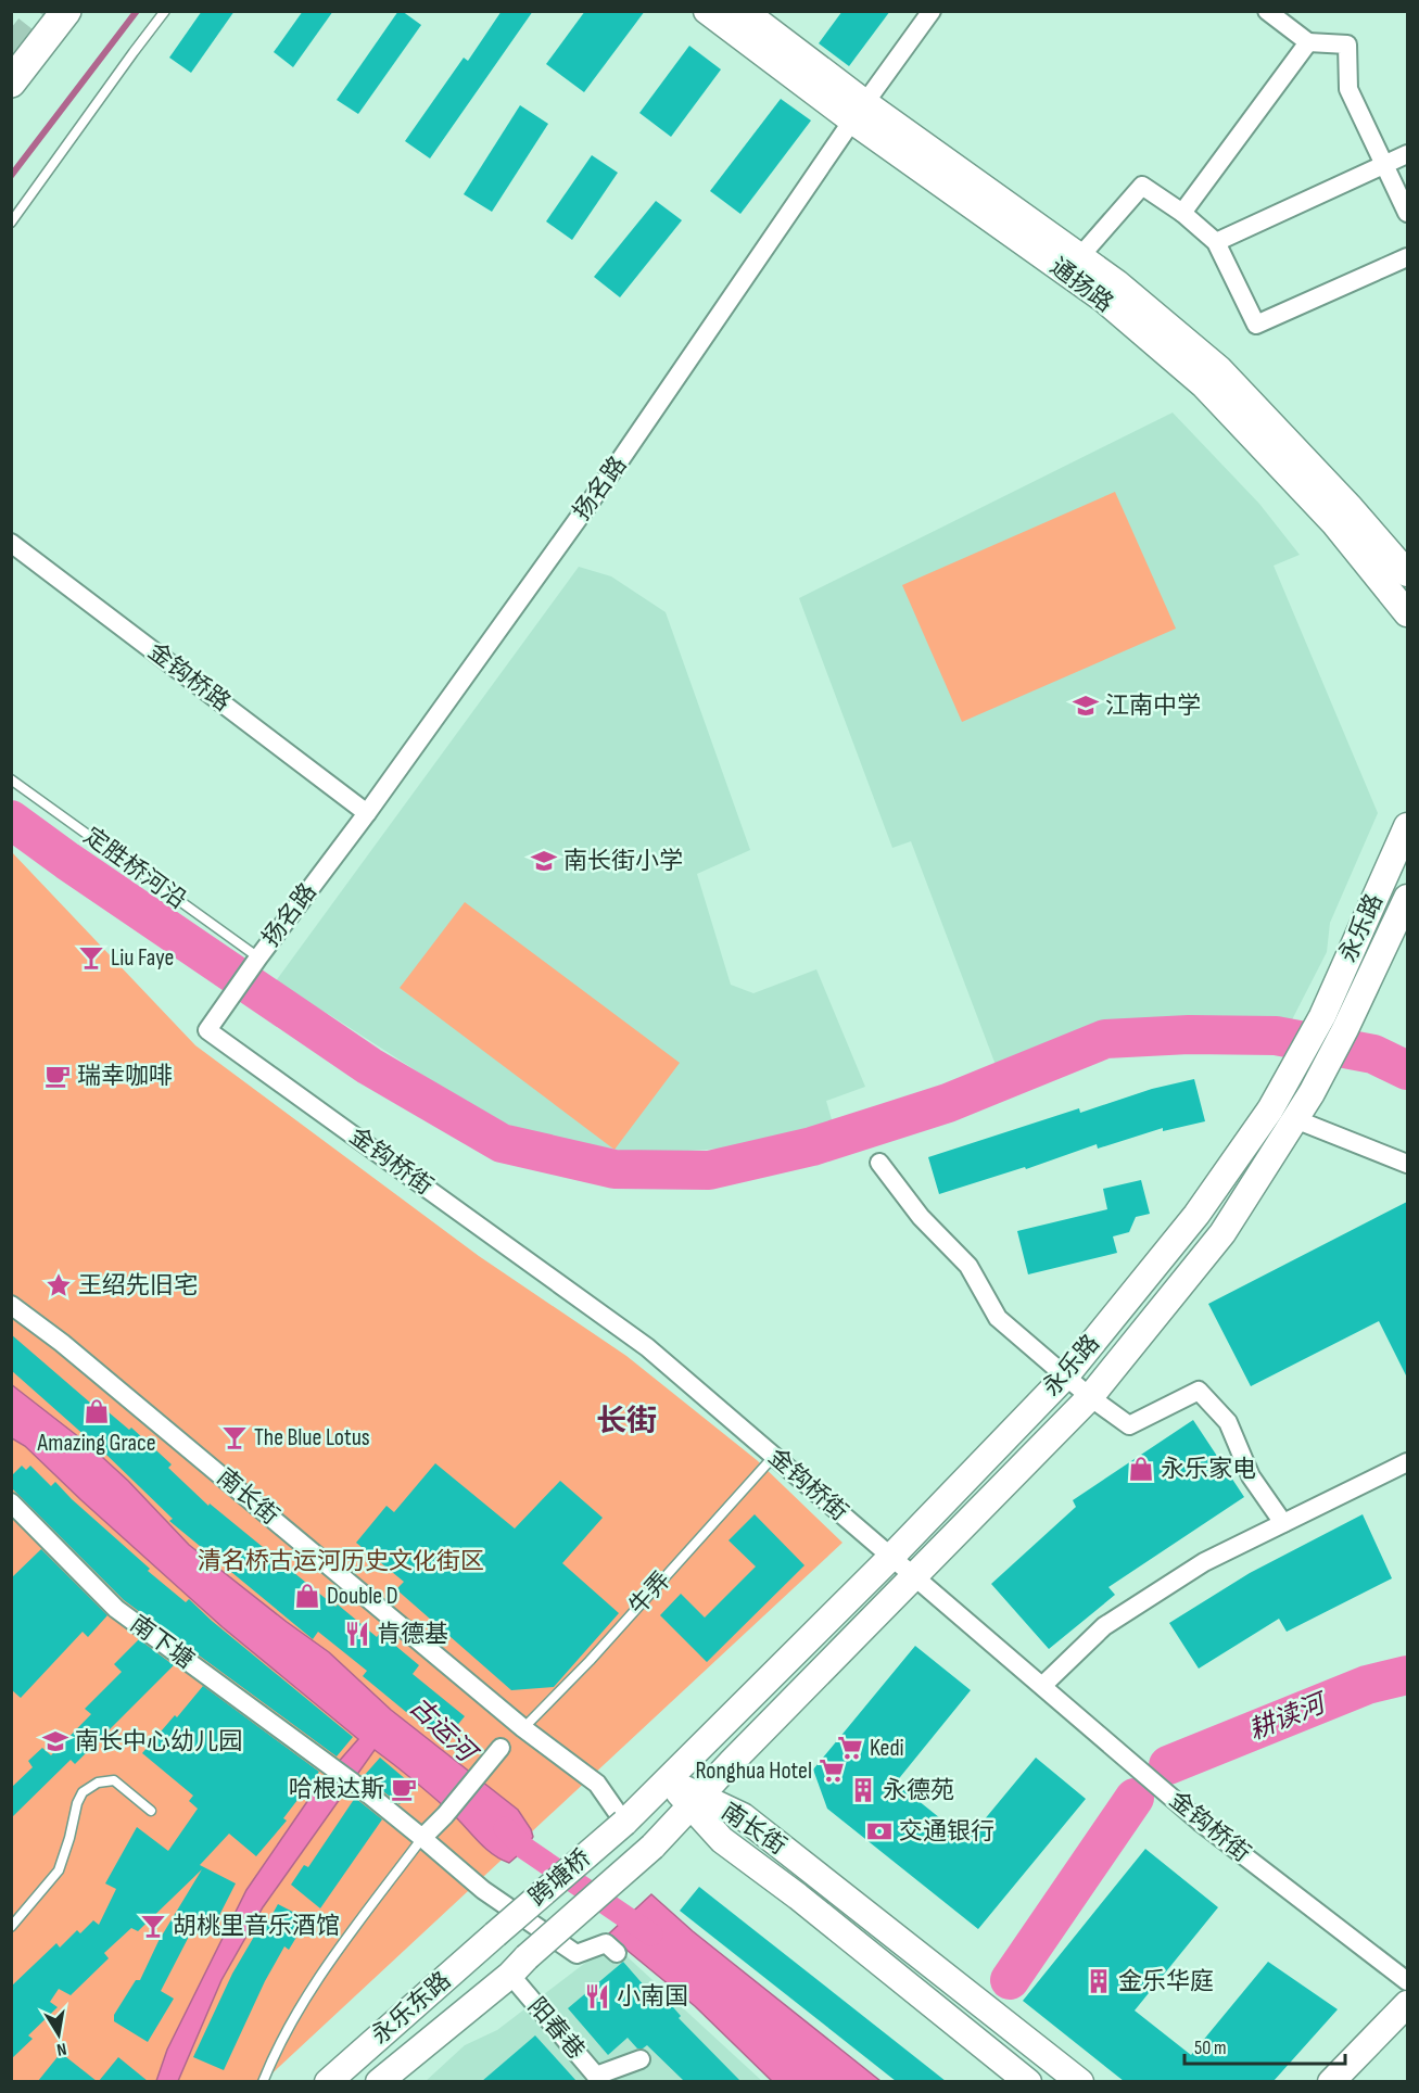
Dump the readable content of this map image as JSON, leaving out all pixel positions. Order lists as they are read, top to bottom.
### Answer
{
  "streets": {
    "main road": [
      "通扬路",
      "永乐路",
      "南长街",
      "跨塘桥",
      "永乐东路"
    ],
    "street": [
      "扬名路",
      "金钩桥路",
      "金钩桥街",
      "南下塘",
      "阳春巷"
    ],
    "lane": ["定胜桥河沿", "牛弄"]
  },
  "crossings": [
    ["通扬路", "扬名路"],
    ["扬名路", "金钩桥路"],
    ["扬名路", "定胜桥河沿"],
    ["扬名路", "金钩桥街"],
    ["永乐路", "金钩桥街"],
    ["永乐路", "南长街"],
    ["永乐路", "跨塘桥"],
    ["金钩桥街", "牛弄"],
    ["南长街", "牛弄"],
    ["南长街", "跨塘桥"],
    ["跨塘桥", "永乐东路"],
    ["跨塘桥", "阳春巷"],
    ["永乐东路", "阳春巷"]
  ],
  "districts": ["长街"],
  "water": ["耕读河", "古运河"],
  "parks": ["清名桥古运河历史文化街区"],
  "places": {
    "school or university": ["江南中学", "南长街小学", "南长中心幼儿园"],
    "bar": ["Liu Faye", "The Blue Lotus", "胡桃里音乐酒馆"],
    "cafe": ["瑞幸咖啡", "哈根达斯"],
    "place": ["王绍先旧宅"],
    "shop": ["Amazing Grace", "永乐家电", "Double D"],
    "restaurant": ["肯德基", "小南国"],
    "supermarket": ["Kedi", "Ronghua Hotel"],
    "building": ["永德苑", "金乐华庭"],
    "bank": ["交通银行"]
  },
  "scale_bar": "50 m",
  "north": "bottom"
}
